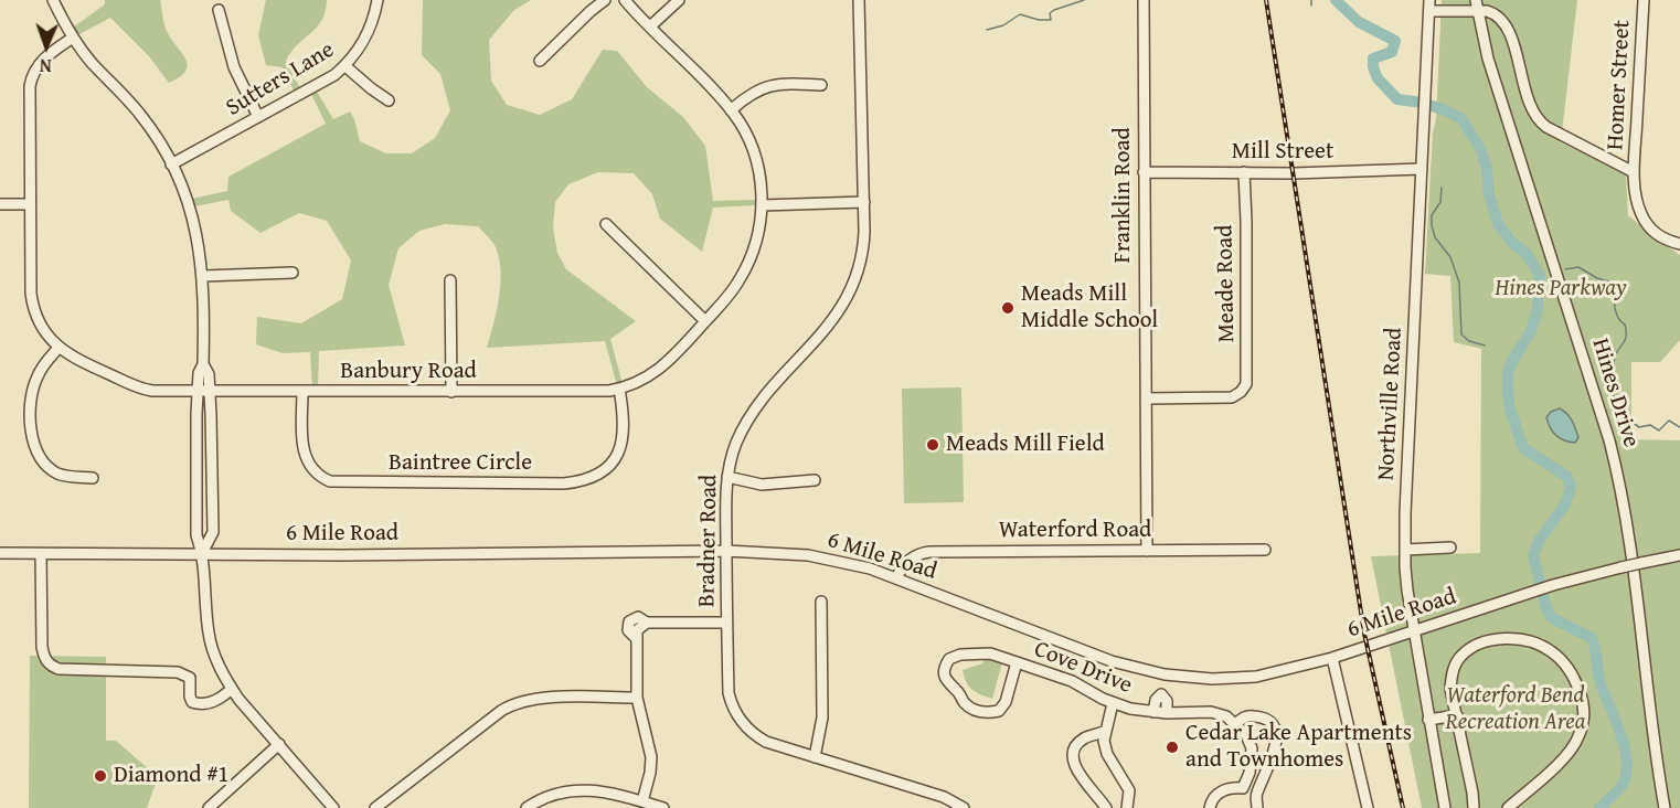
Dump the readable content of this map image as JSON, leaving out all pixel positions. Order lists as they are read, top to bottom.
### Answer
{
  "streets": {
    "street": [
      "Sutters Lane",
      "Homer Street",
      "Mill Street",
      "Franklin Road",
      "Meade Road",
      "Banbury Road",
      "Hines Drive",
      "Northville Road",
      "Baintree Circle",
      "Waterford Road",
      "6 Mile Road",
      "Bradner Road",
      "Cove Drive"
    ]
  },
  "crossings": [
    ["Mill Street", "Franklin Road"],
    ["Mill Street", "Meade Road"],
    ["Mill Street", "Northville Road"],
    ["Franklin Road", "Meade Road"],
    ["Franklin Road", "Waterford Road"],
    ["Banbury Road", "Baintree Circle"],
    ["Northville Road", "6 Mile Road"],
    ["Waterford Road", "6 Mile Road"],
    ["6 Mile Road", "Bradner Road"],
    ["6 Mile Road", "Cove Drive"]
  ],
  "parks": ["Hines Parkway", "Waterford Bend Recreation Area"],
  "places": [
    "Meads Mill Middle School",
    "Meads Mill Field",
    "Cedar Lake Apartments and Townhomes",
    "Diamond #1"
  ],
  "north": "bottom"
}
